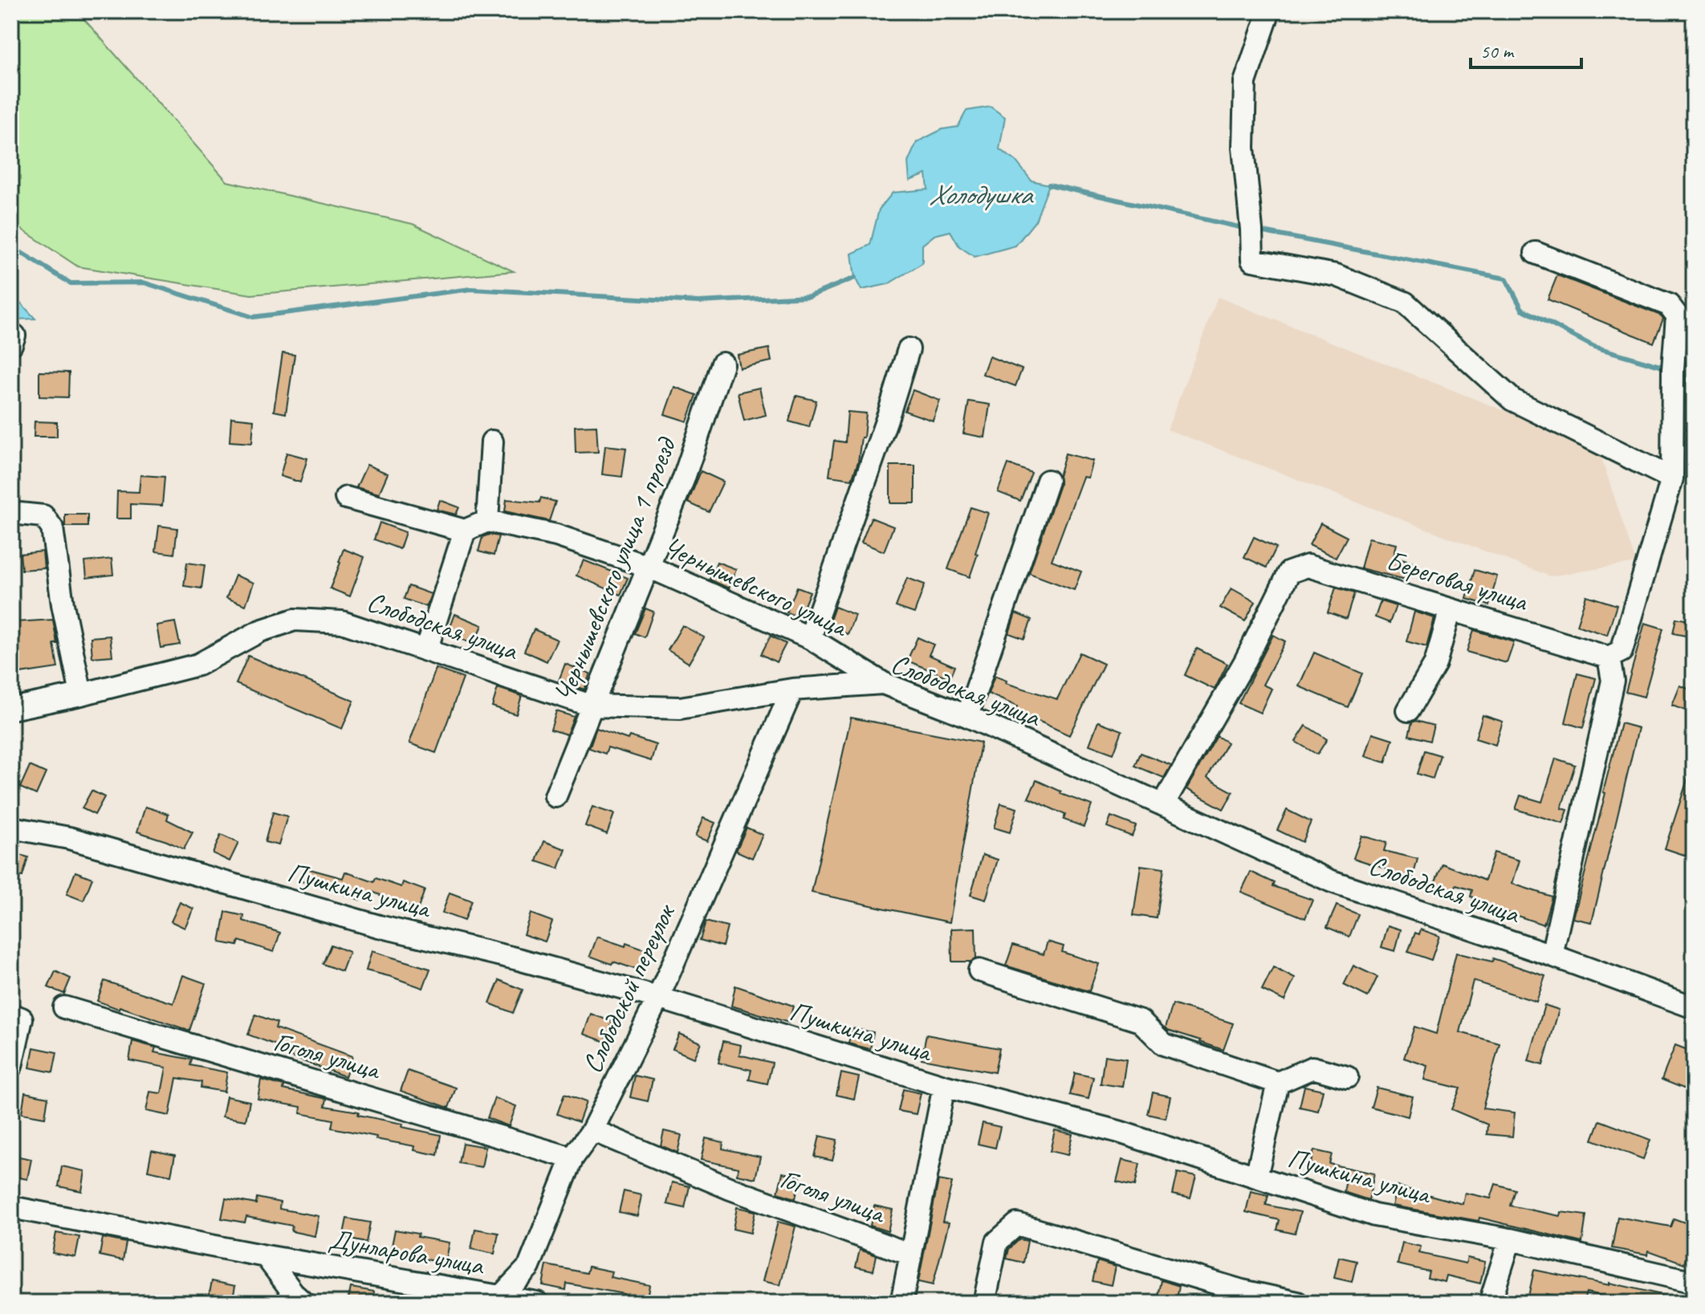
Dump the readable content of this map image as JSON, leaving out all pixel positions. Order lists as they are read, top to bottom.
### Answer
{
  "streets": {
    "street": [
      "Чернышевского улица 1 проезд",
      "Береговая улица",
      "Чернышевского улица",
      "Слободская улица",
      "Пушкина улица",
      "Слободской переулок",
      "Гоголя улица",
      "Дунларова улица"
    ]
  },
  "crossings": [
    ["Чернышевского улица 1 проезд", "Чернышевского улица"],
    ["Чернышевского улица 1 проезд", "Слободская улица"],
    ["Береговая улица", "Слободская улица"],
    ["Чернышевского улица", "Слободская улица"],
    ["Слободская улица", "Слободской переулок"],
    ["Пушкина улица", "Слободской переулок"],
    ["Слободской переулок", "Гоголя улица"],
    ["Слободской переулок", "Дунларова улица"]
  ],
  "water": ["Холодушка"],
  "scale_bar": "50 m"
}
